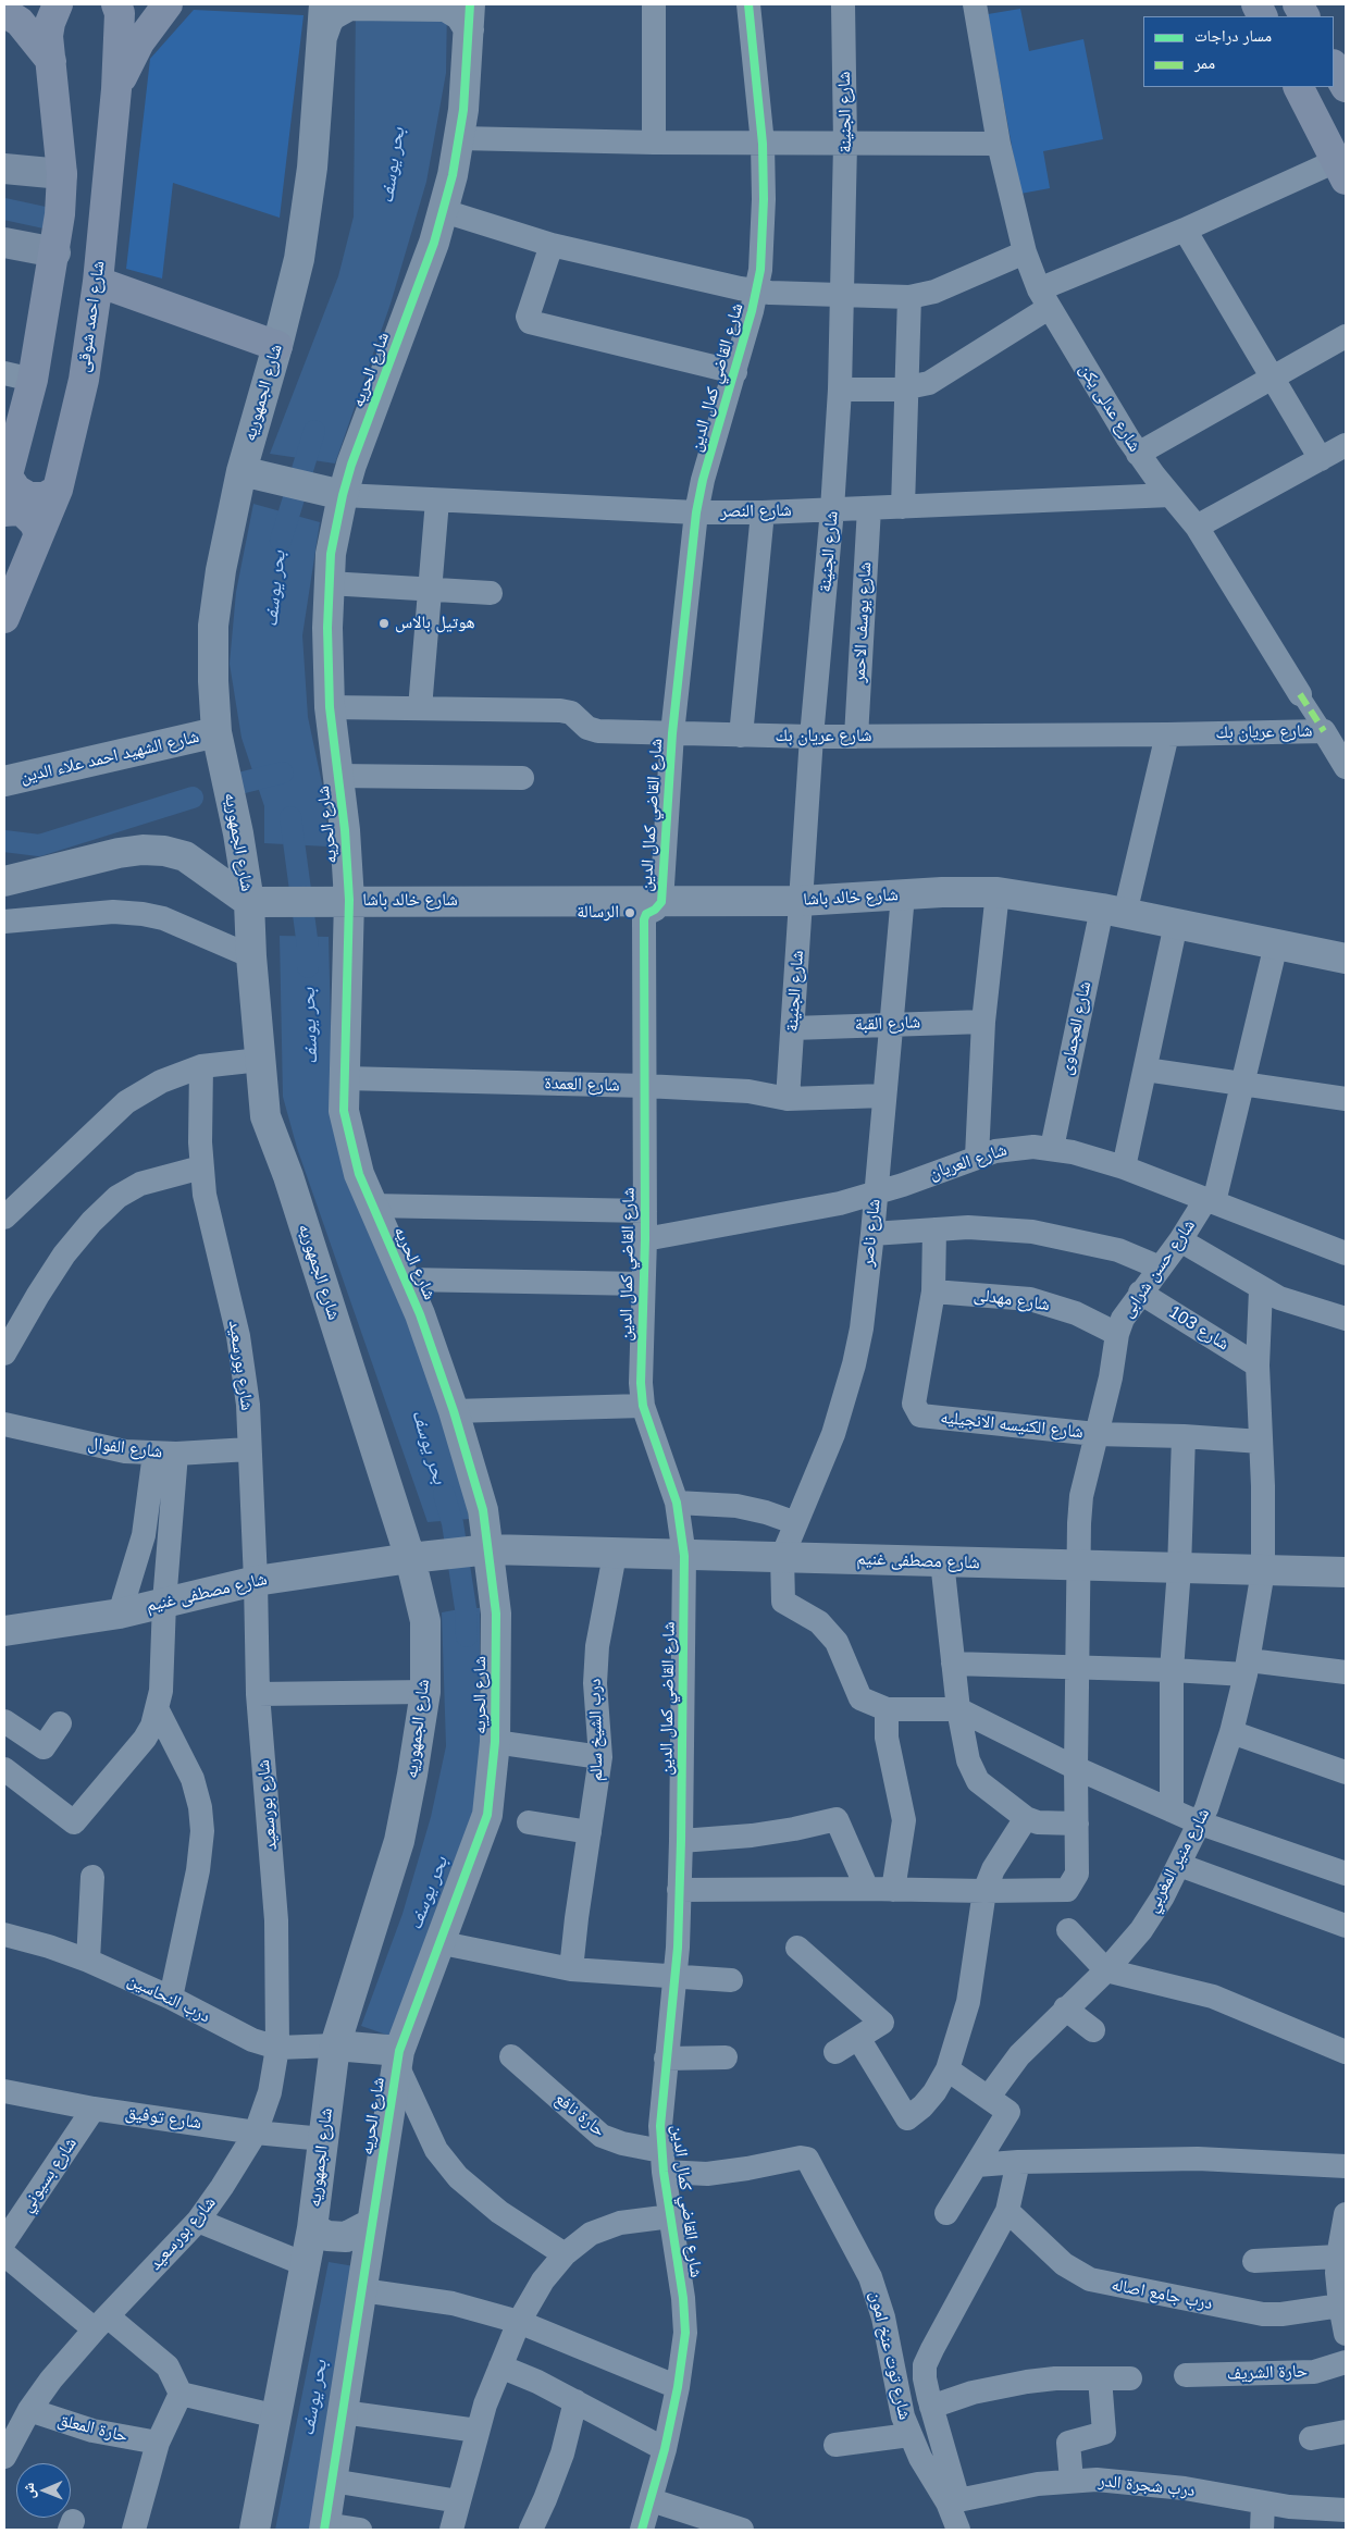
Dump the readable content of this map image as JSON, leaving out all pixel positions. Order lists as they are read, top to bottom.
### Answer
{
  "streets": {
    "main road": ["شارع احمد شوقى"],
    "street": [
      "شارع الجنينة",
      "شارع الحريه",
      "شارع القاضي كمال الدين",
      "شارع الجمهوريه",
      "شارع عدلى يكن",
      "شارع النصر",
      "شارع يوسف الاحمر",
      "شارع عريان بك",
      "شارع الشهيد احمد علاء الدين",
      "شارع خالد باشا",
      "شارع القبة",
      "شارع العجماوى",
      "شارع العمدة",
      "شارع العريان",
      "شارع ناصر",
      "شارع حسن شرابى",
      "شارع مهدلى",
      "شارع 103",
      "شارع بورسعيد",
      "شارع الكنيسه الانجيليه",
      "شارع الفوال",
      "شارع مصطفى غنيم",
      "درب الشيخ سالم",
      "شارع منير المغربي",
      "درب النحاسين",
      "حارة نافع",
      "شارع توفيق",
      "شارع بسيوني",
      "درب جامع اصاله",
      "شارع توت عنخ امون",
      "حارة الشريف",
      "حارة المعلق",
      "درب شجرة الدر"
    ]
  },
  "crossings": [
    ["شارع الجنينة", "شارع النصر"],
    ["شارع الجنينة", "شارع عريان بك"],
    ["شارع الجنينة", "شارع خالد باشا"],
    ["شارع الجنينة", "شارع القبة"],
    ["شارع الجنينة", "شارع العمدة"],
    ["شارع الحريه", "شارع النصر"],
    ["شارع الحريه", "شارع عريان بك"],
    ["شارع الحريه", "شارع خالد باشا"],
    ["شارع الحريه", "شارع العمدة"],
    ["شارع الحريه", "شارع مصطفى غنيم"],
    ["شارع القاضي كمال الدين", "شارع النصر"],
    ["شارع القاضي كمال الدين", "شارع عريان بك"],
    ["شارع القاضي كمال الدين", "شارع خالد باشا"],
    ["شارع القاضي كمال الدين", "شارع العمدة"],
    ["شارع القاضي كمال الدين", "شارع العريان"],
    ["شارع القاضي كمال الدين", "شارع مصطفى غنيم"],
    ["شارع القاضي كمال الدين", "حارة نافع"],
    ["شارع الجمهوريه", "شارع الشهيد احمد علاء الدين"],
    ["شارع الجمهوريه", "شارع خالد باشا"],
    ["شارع الجمهوريه", "شارع مصطفى غنيم"],
    ["شارع الجمهوريه", "درب النحاسين"],
    ["شارع الجمهوريه", "شارع توفيق"],
    ["شارع عدلى يكن", "شارع النصر"],
    ["شارع عدلى يكن", "شارع عريان بك"],
    ["شارع النصر", "شارع يوسف الاحمر"],
    ["شارع يوسف الاحمر", "شارع عريان بك"],
    ["شارع عريان بك", "شارع العجماوى"],
    ["شارع خالد باشا", "شارع العجماوى"],
    ["شارع خالد باشا", "شارع ناصر"],
    ["شارع خالد باشا", "شارع حسن شرابى"],
    ["شارع القبة", "شارع ناصر"],
    ["شارع العجماوى", "شارع العريان"],
    ["شارع العمدة", "شارع ناصر"],
    ["شارع العريان", "شارع ناصر"],
    ["شارع العريان", "شارع حسن شرابى"],
    ["شارع ناصر", "شارع مصطفى غنيم"],
    ["شارع حسن شرابى", "شارع مهدلى"],
    ["شارع حسن شرابى", "شارع 103"],
    ["شارع حسن شرابى", "شارع الكنيسه الانجيليه"],
    ["شارع حسن شرابى", "شارع مصطفى غنيم"],
    ["شارع مهدلى", "شارع الكنيسه الانجيليه"],
    ["شارع 103", "شارع منير المغربي"],
    ["شارع بورسعيد", "شارع الفوال"],
    ["شارع بورسعيد", "شارع مصطفى غنيم"],
    ["شارع بورسعيد", "درب النحاسين"],
    ["شارع بورسعيد", "شارع توفيق"],
    ["شارع بورسعيد", "حارة المعلق"],
    ["شارع الكنيسه الانجيليه", "شارع منير المغربي"],
    ["شارع مصطفى غنيم", "درب الشيخ سالم"],
    ["شارع مصطفى غنيم", "شارع منير المغربي"],
    ["حارة نافع", "شارع توت عنخ امون"],
    ["شارع توفيق", "شارع بسيوني"],
    ["شارع توت عنخ امون", "درب شجرة الدر"]
  ],
  "water": ["بحر يوسف"],
  "places": ["هوتيل بالاس", "الرسالة"],
  "legend": ["مسار دراجات", "ممر"],
  "north": "left"
}
